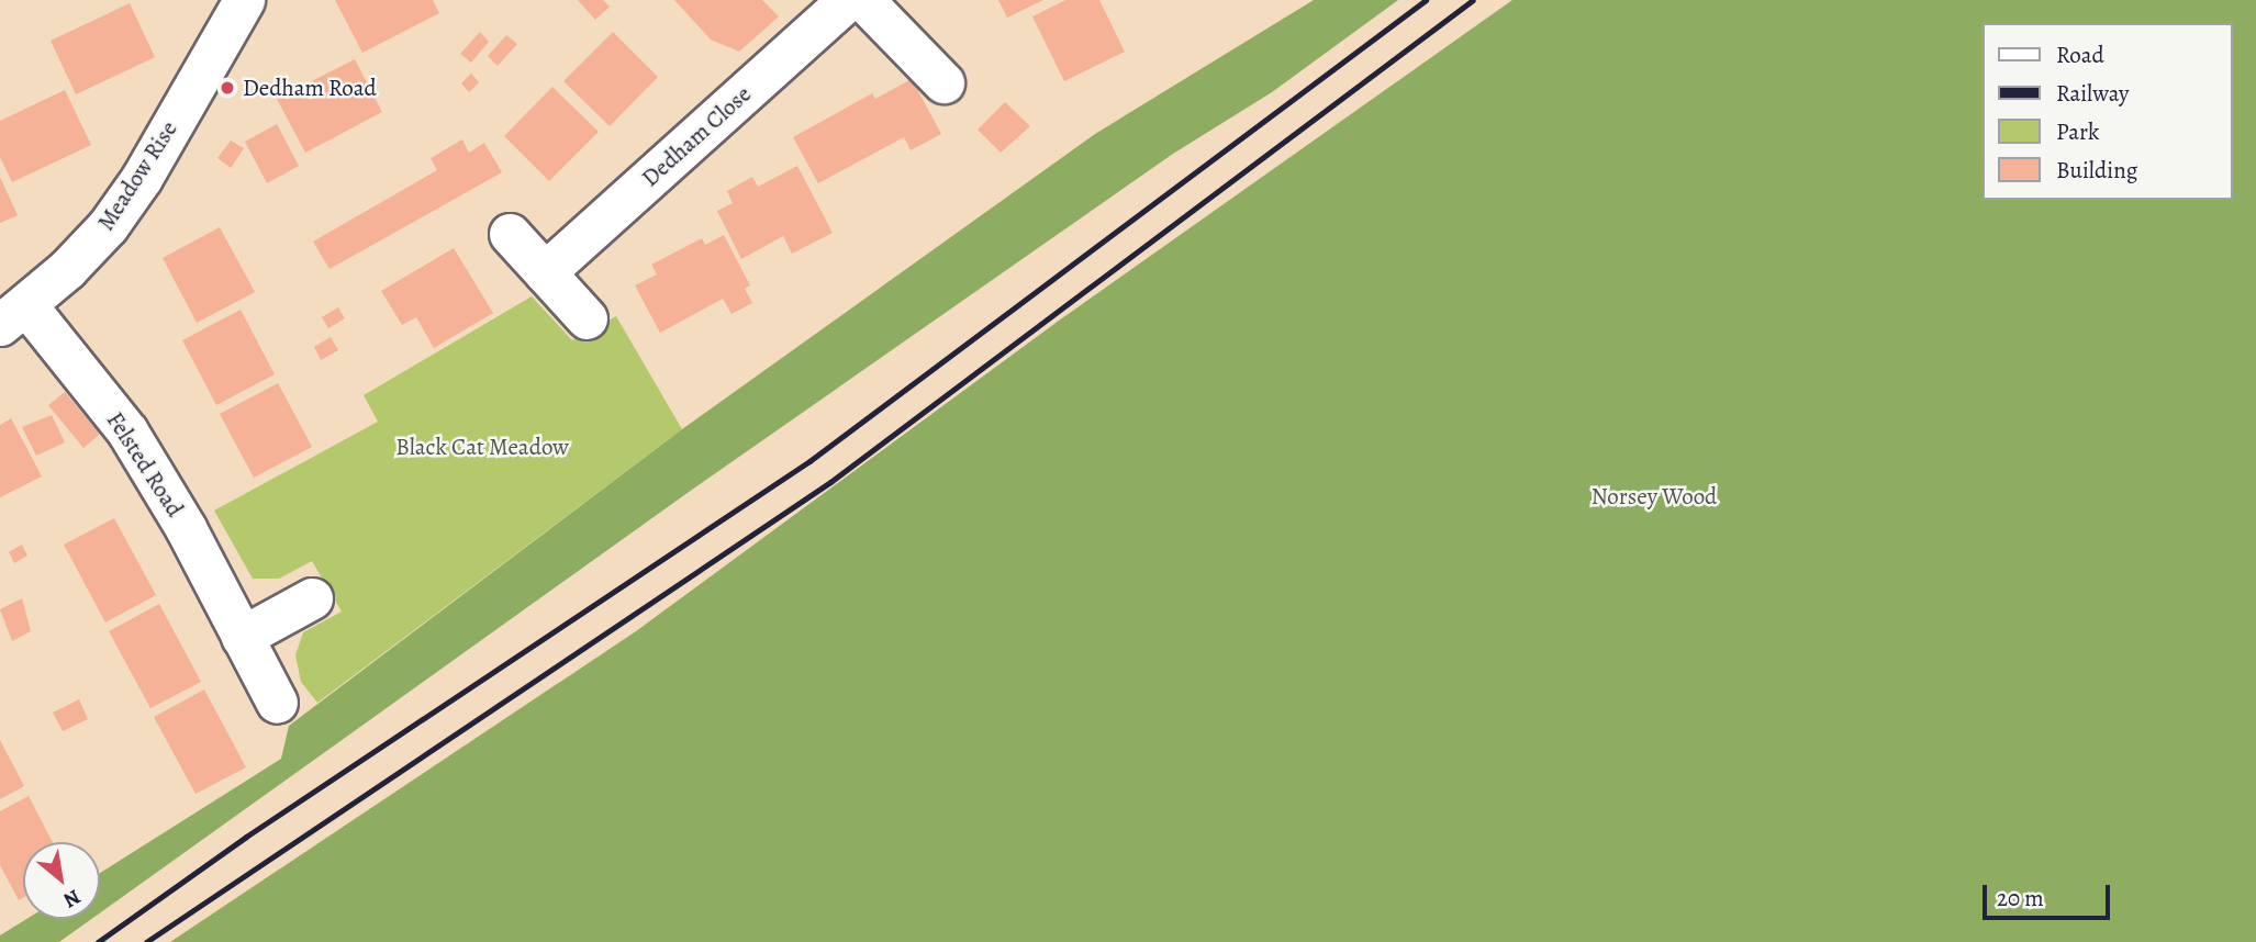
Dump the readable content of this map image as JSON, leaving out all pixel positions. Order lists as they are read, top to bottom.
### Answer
{
  "streets": {
    "street": ["Dedham Close", "Meadow Rise", "Felsted Road"]
  },
  "crossings": [
    ["Meadow Rise", "Felsted Road"]
  ],
  "parks": ["Black Cat Meadow", "Norsey Wood"],
  "places": ["Dedham Road"],
  "legend": [
    "Road",
    "Railway",
    "Park",
    "Building"
  ],
  "scale_bar": "20 m",
  "north": "bottom right"
}
